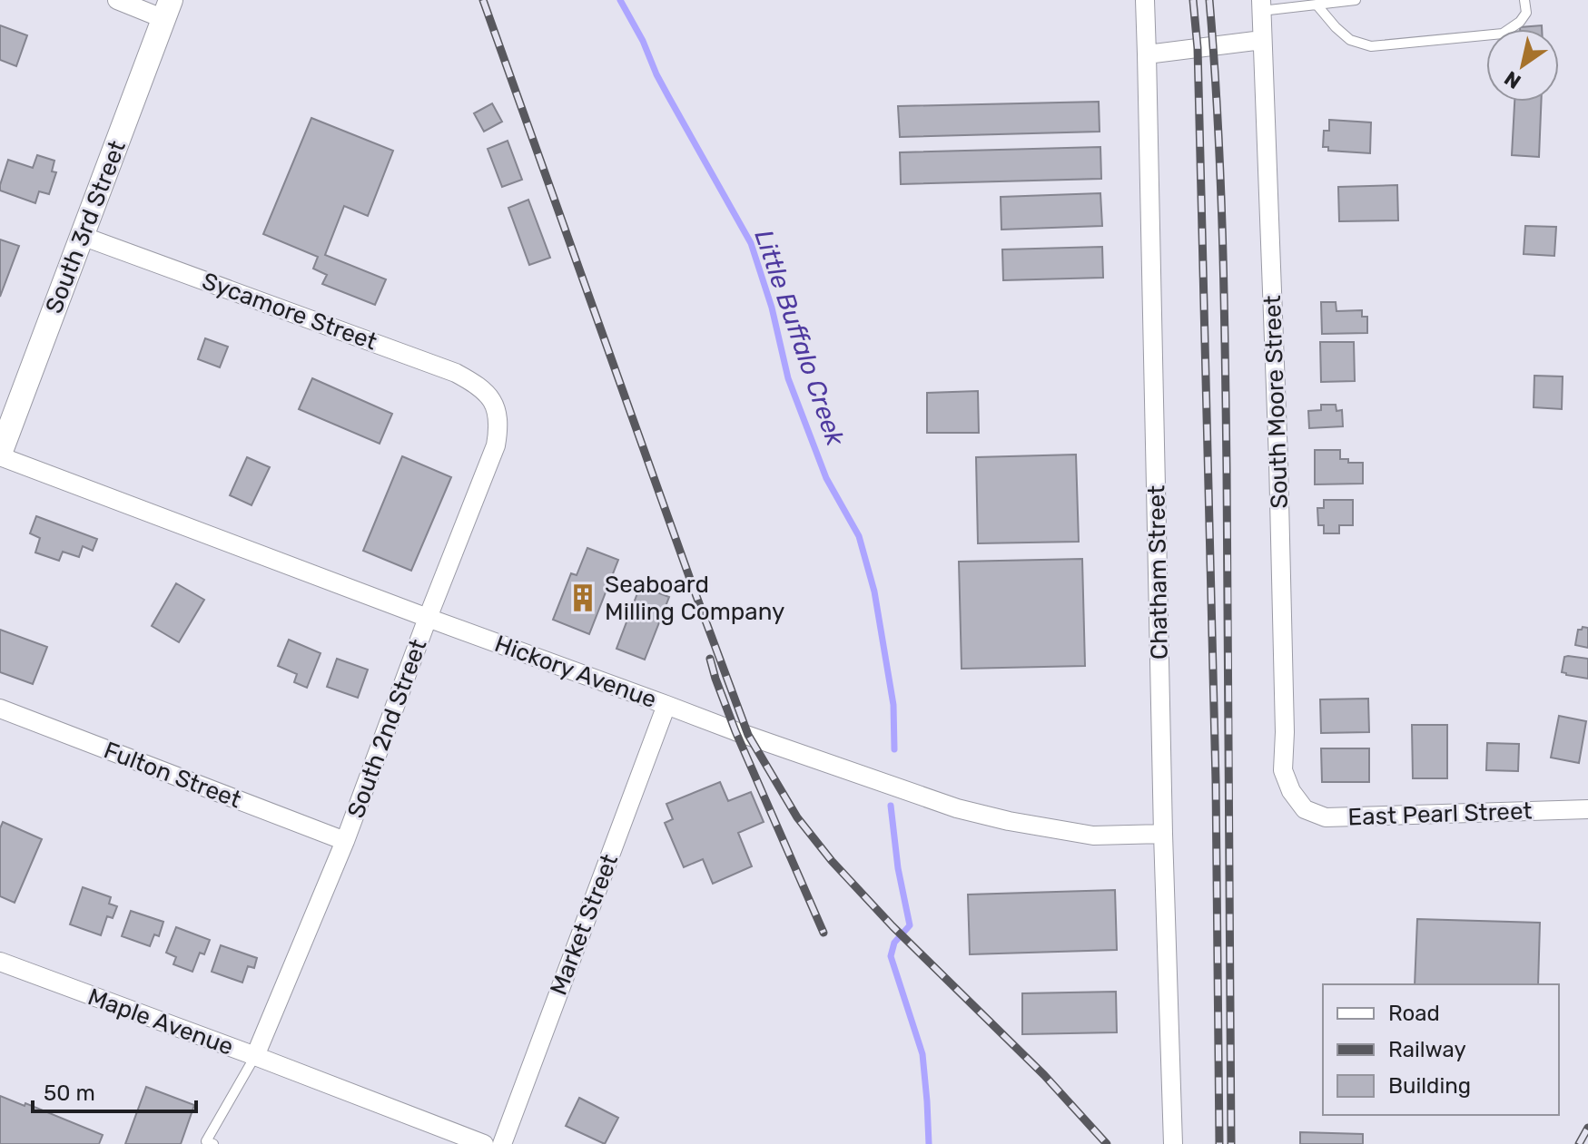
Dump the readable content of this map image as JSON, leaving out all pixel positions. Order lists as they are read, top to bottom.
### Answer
{
  "streets": {
    "street": [
      "South 3rd Street",
      "Sycamore Street",
      "South Moore Street",
      "Chatham Street",
      "Hickory Avenue",
      "South 2nd Street",
      "Fulton Street",
      "East Pearl Street",
      "Market Street",
      "Maple Avenue"
    ]
  },
  "crossings": [
    ["South 3rd Street", "Sycamore Street"],
    ["South 3rd Street", "Hickory Avenue"],
    ["Sycamore Street", "South 2nd Street"],
    ["South Moore Street", "East Pearl Street"],
    ["Chatham Street", "Hickory Avenue"],
    ["Hickory Avenue", "South 2nd Street"],
    ["Hickory Avenue", "Market Street"],
    ["South 2nd Street", "Fulton Street"],
    ["South 2nd Street", "Maple Avenue"]
  ],
  "water": ["Little Buffalo Creek"],
  "places": {
    "building": ["Seaboard Milling Company"]
  },
  "legend": ["Road", "Railway", "Building"],
  "scale_bar": "50 m",
  "north": "bottom left"
}
